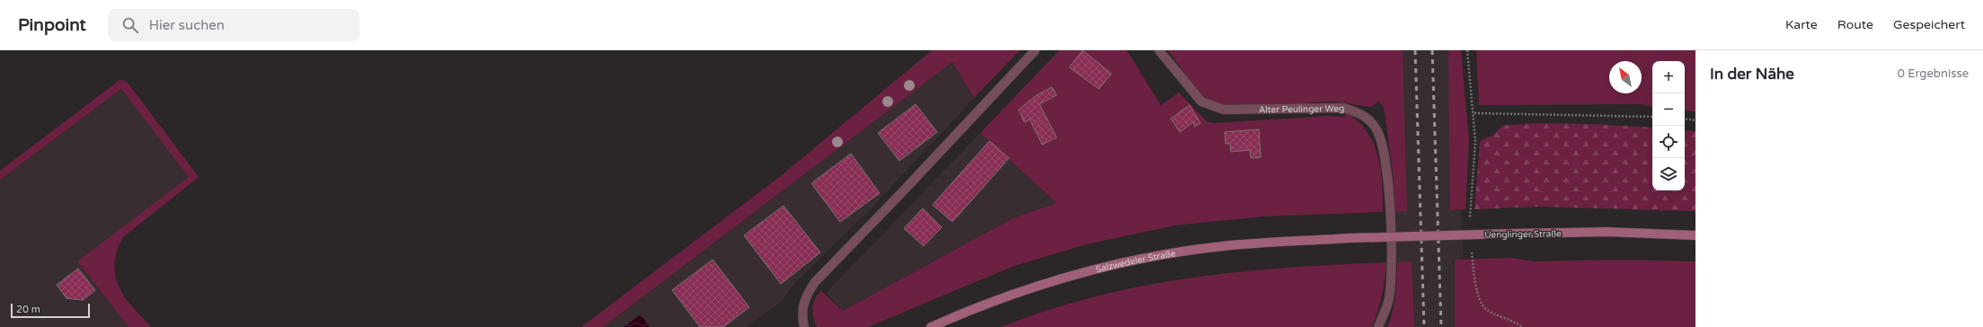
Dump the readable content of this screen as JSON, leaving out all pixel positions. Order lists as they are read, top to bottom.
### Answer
{
  "streets": {
    "main road": ["Uenglinger Straße", "Salzwedeler Straße"],
    "street": ["Alter Peulinger Weg"]
  },
  "crossings": [
    ["Uenglinger Straße", "Salzwedeler Straße"]
  ],
  "scale_bar": "20 m",
  "north": "top left",
  "page": {
    "header": "Pinpoint",
    "search": "Hier suchen",
    "nav": ["Karte", "Route", "Gespeichert"],
    "heading": ["In der Nähe", "0 Ergebnisse"],
    "map_buttons": ["+", "−"],
    "scale": "20 m"
  }
}
